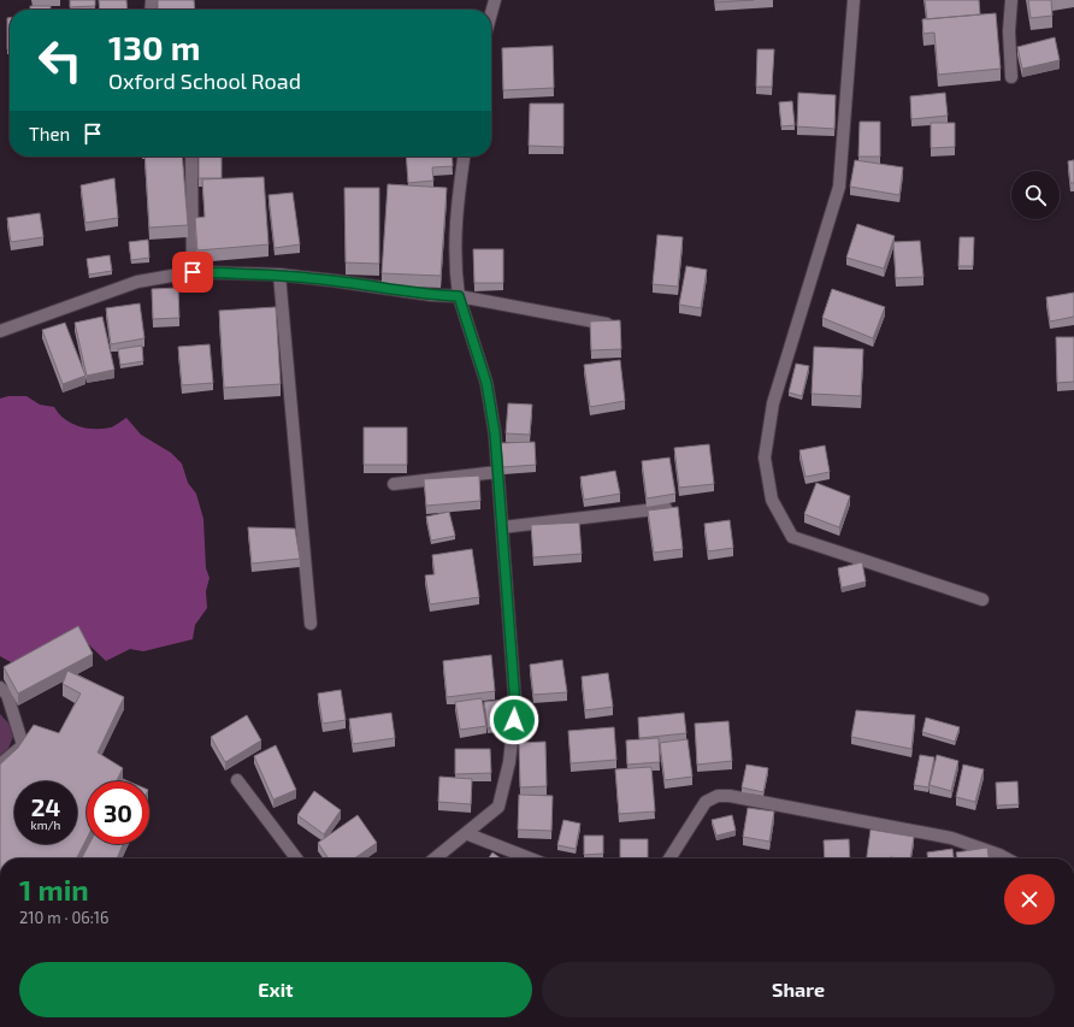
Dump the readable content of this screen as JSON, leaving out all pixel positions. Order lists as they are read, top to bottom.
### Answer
{
  "page": {
    "turn": ["130 m", "Oxford School Road"],
    "then": "Then",
    "speed": "24 km/h",
    "limit": "30",
    "heading": ["1 min", "210 m · 06:16"],
    "buttons": ["Exit", "Share"]
  }
}
